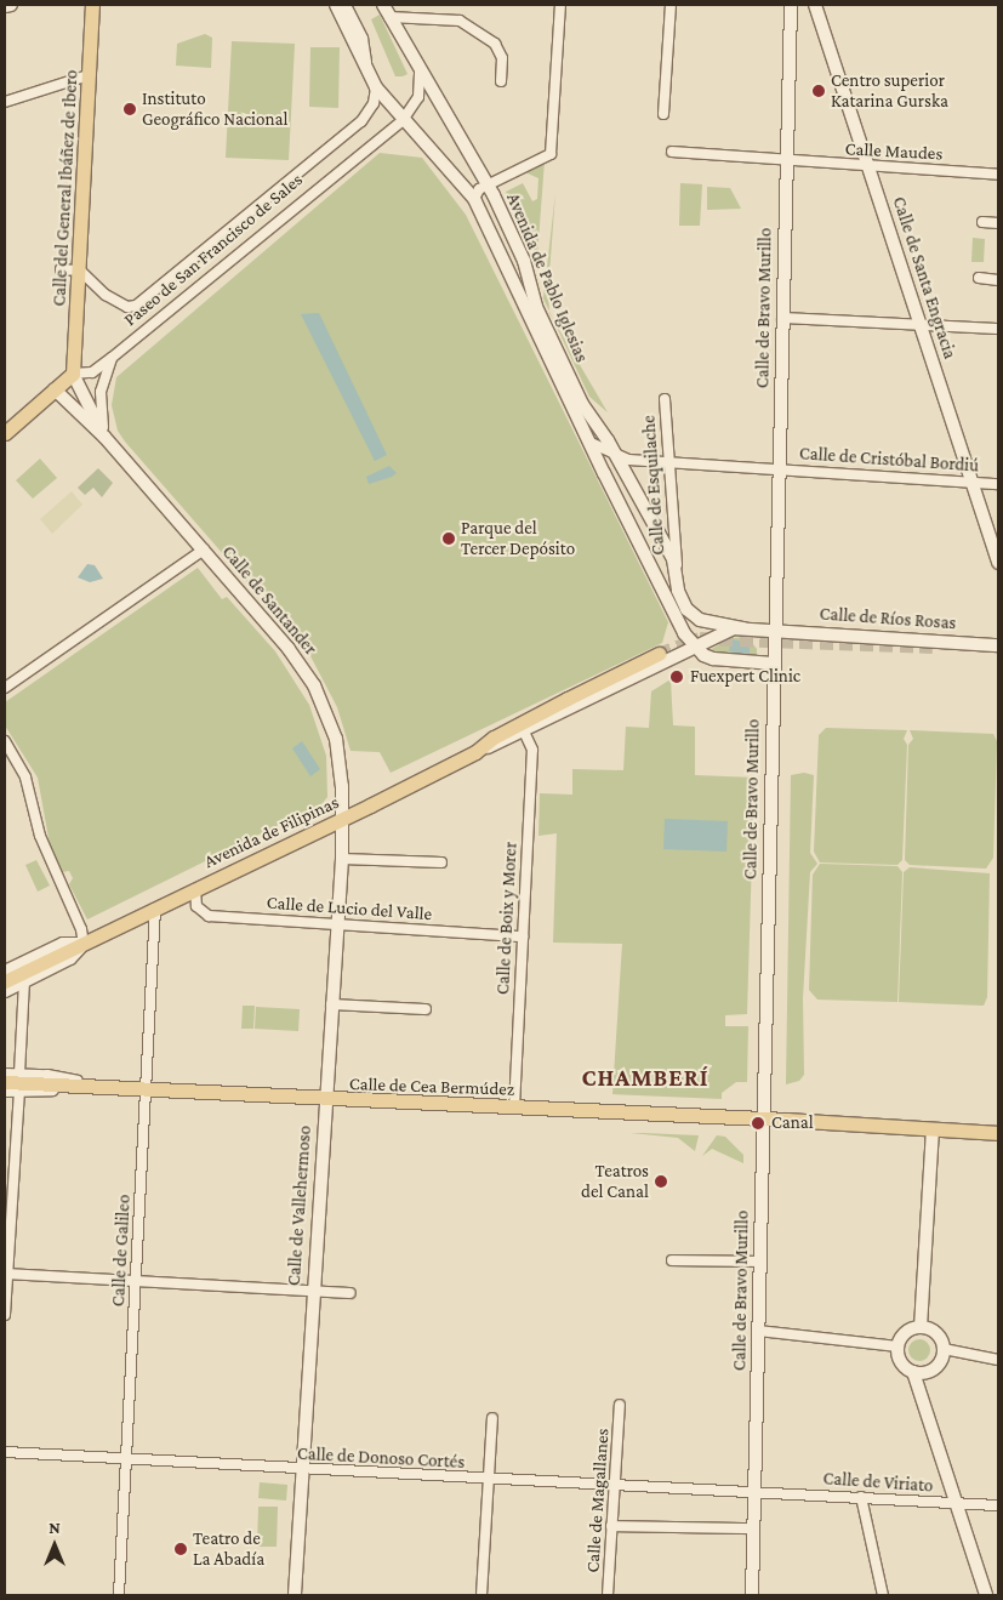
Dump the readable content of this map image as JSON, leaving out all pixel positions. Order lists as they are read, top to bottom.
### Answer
{
  "streets": {
    "main road": [
      "Calle del General Ibáñez de Ibero",
      "Paseo de San Francisco de Sales",
      "Avenida de Filipinas",
      "Calle de Cea Bermúdez"
    ],
    "street": [
      "Calle Maudes",
      "Avenida de Pablo Iglesias",
      "Calle de Santa Engracia",
      "Calle de Bravo Murillo",
      "Calle de Cristóbal Bordiú",
      "Calle de Esquilache",
      "Calle de Santander",
      "Calle de Ríos Rosas",
      "Calle de Lucio del Valle",
      "Calle de Boix y Morer",
      "Calle de Vallehermoso",
      "Calle de Galileo",
      "Calle de Donoso Cortés",
      "Calle de Viriato",
      "Calle de Magallanes"
    ]
  },
  "crossings": [
    ["Calle Maudes", "Calle de Santa Engracia"],
    ["Calle Maudes", "Calle de Bravo Murillo"],
    ["Calle del General Ibáñez de Ibero", "Paseo de San Francisco de Sales"],
    ["Calle del General Ibáñez de Ibero", "Calle de Santander"],
    ["Paseo de San Francisco de Sales", "Avenida de Pablo Iglesias"],
    ["Paseo de San Francisco de Sales", "Calle de Santander"],
    ["Avenida de Pablo Iglesias", "Calle de Cristóbal Bordiú"],
    ["Avenida de Pablo Iglesias", "Calle de Esquilache"],
    ["Avenida de Pablo Iglesias", "Calle de Ríos Rosas"],
    ["Avenida de Pablo Iglesias", "Avenida de Filipinas"],
    ["Calle de Santa Engracia", "Calle de Cristóbal Bordiú"],
    ["Calle de Bravo Murillo", "Calle de Cristóbal Bordiú"],
    ["Calle de Bravo Murillo", "Calle de Ríos Rosas"],
    ["Calle de Bravo Murillo", "Calle de Cea Bermúdez"],
    ["Calle de Bravo Murillo", "Calle de Donoso Cortés"],
    ["Calle de Bravo Murillo", "Calle de Viriato"],
    ["Calle de Cristóbal Bordiú", "Calle de Esquilache"],
    ["Calle de Santander", "Avenida de Filipinas"],
    ["Calle de Santander", "Calle de Vallehermoso"],
    ["Calle de Ríos Rosas", "Avenida de Filipinas"],
    ["Avenida de Filipinas", "Calle de Lucio del Valle"],
    ["Avenida de Filipinas", "Calle de Boix y Morer"],
    ["Avenida de Filipinas", "Calle de Vallehermoso"],
    ["Avenida de Filipinas", "Calle de Galileo"],
    ["Calle de Lucio del Valle", "Calle de Boix y Morer"],
    ["Calle de Lucio del Valle", "Calle de Vallehermoso"],
    ["Calle de Boix y Morer", "Calle de Cea Bermúdez"],
    ["Calle de Cea Bermúdez", "Calle de Vallehermoso"],
    ["Calle de Cea Bermúdez", "Calle de Galileo"],
    ["Calle de Vallehermoso", "Calle de Donoso Cortés"],
    ["Calle de Galileo", "Calle de Donoso Cortés"],
    ["Calle de Donoso Cortés", "Calle de Viriato"],
    ["Calle de Donoso Cortés", "Calle de Magallanes"]
  ],
  "districts": ["CHAMBERÍ"],
  "places": [
    "Centro superior Katarina Gurska",
    "Instituto Geográfico Nacional",
    "Parque del Tercer Depósito",
    "Fuexpert Clinic",
    "Canal",
    "Teatros del Canal",
    "Teatro de La Abadía"
  ],
  "north": "top"
}
